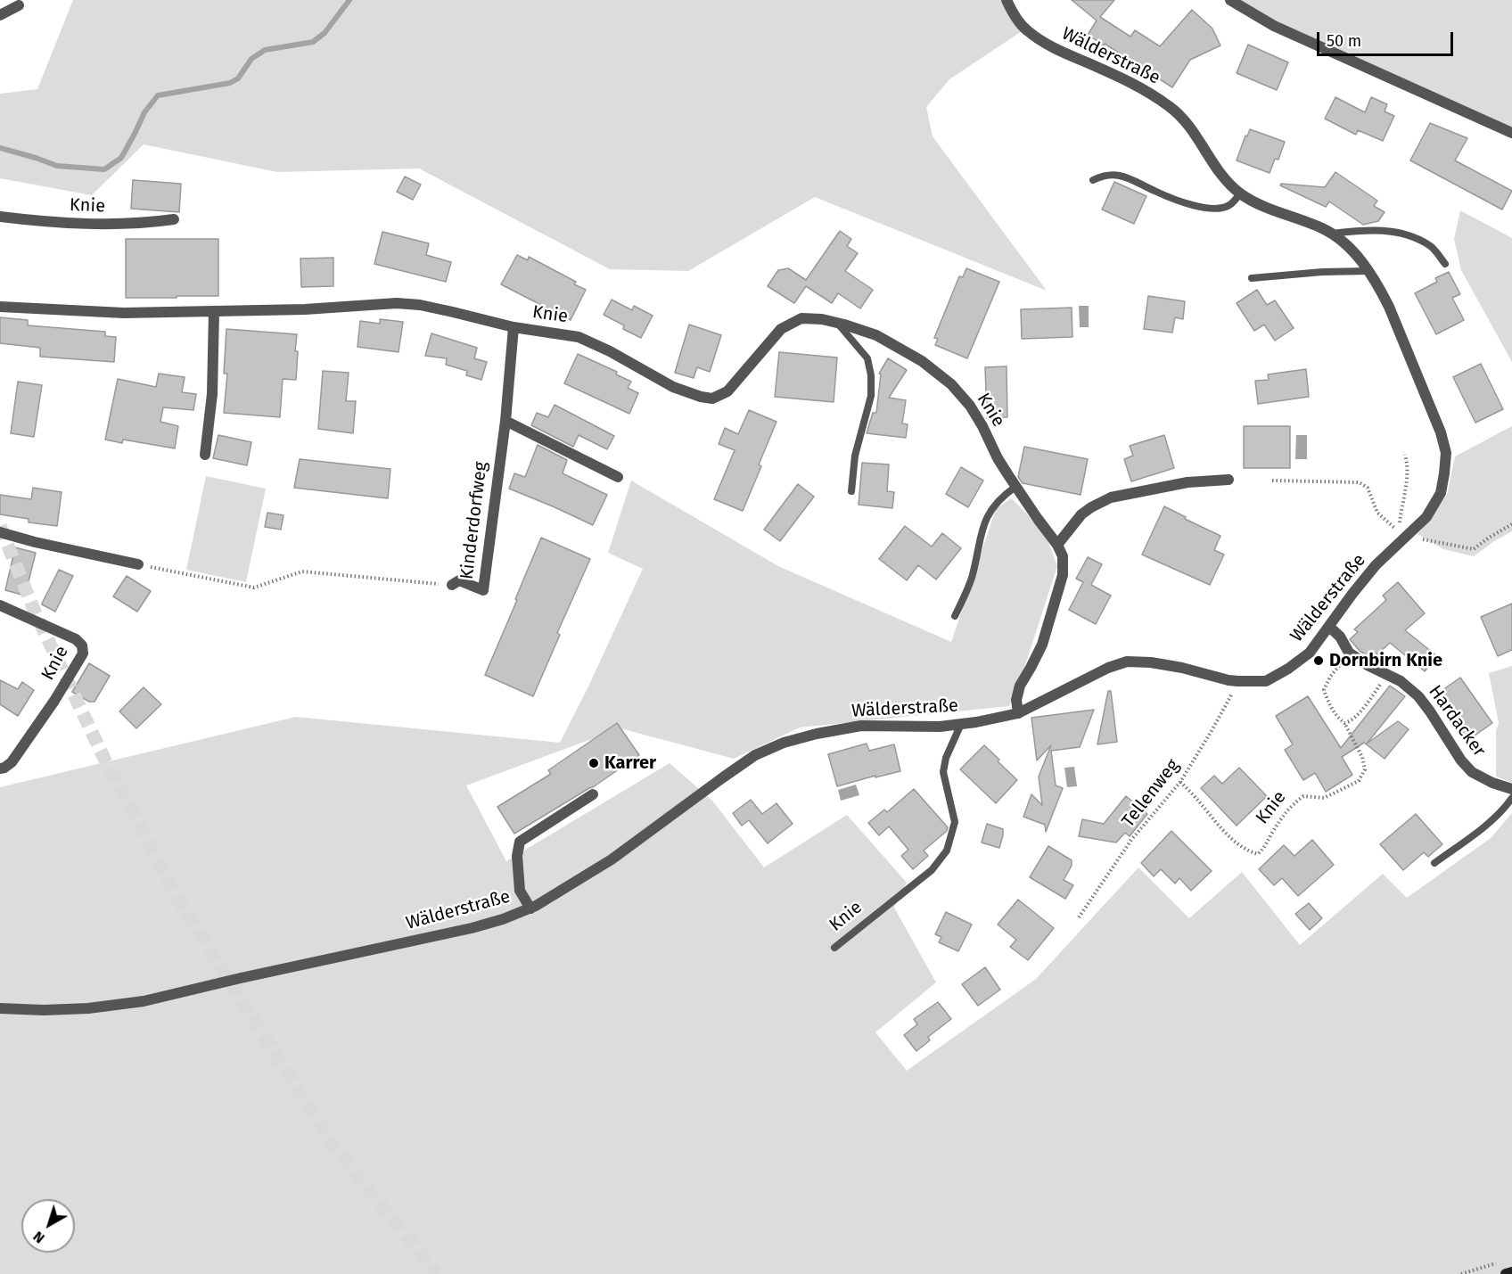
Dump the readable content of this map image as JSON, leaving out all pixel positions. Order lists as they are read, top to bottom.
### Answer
{
  "streets": {
    "street": [
      "Wälderstraße",
      "Knie",
      "Kinderdorfweg",
      "Hardacker"
    ],
    "path": ["Tellenweg"]
  },
  "crossings": [
    ["Wälderstraße", "Knie"],
    ["Wälderstraße", "Hardacker"],
    ["Wälderstraße", "Tellenweg"],
    ["Knie", "Kinderdorfweg"],
    ["Knie", "Hardacker"],
    ["Knie", "Tellenweg"]
  ],
  "places": ["Dornbirn Knie", "Karrer"],
  "scale_bar": "50 m",
  "north": "bottom left"
}
